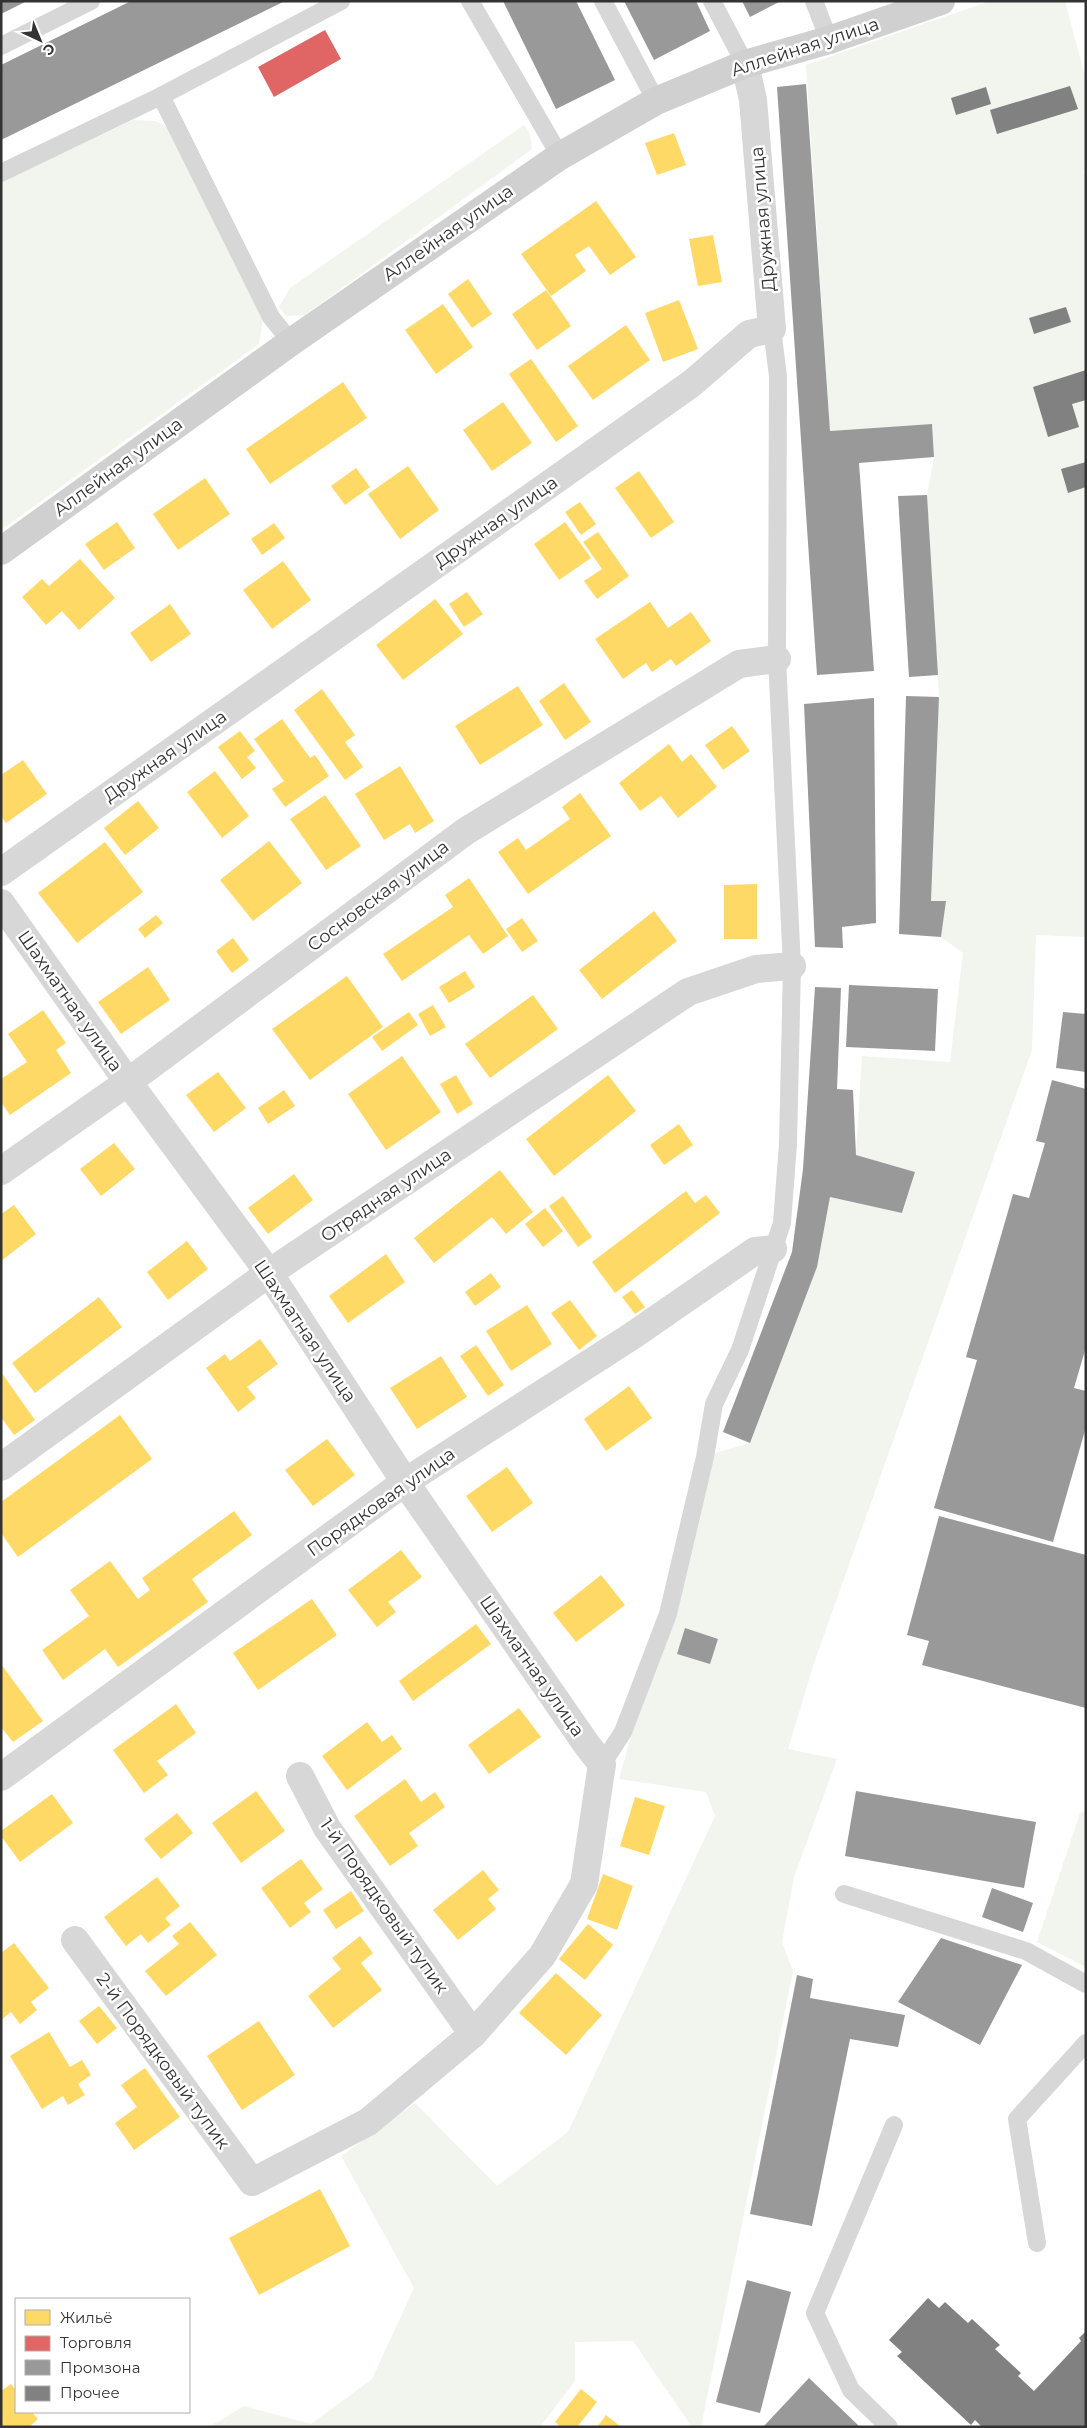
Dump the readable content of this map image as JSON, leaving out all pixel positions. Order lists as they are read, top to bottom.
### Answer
{
  "streets": {
    "street": [
      "Аллейная улица",
      "Дружная улица",
      "Сосновская улица",
      "Шахматная улица",
      "Отрядная улица",
      "Порядковая улица",
      "1-й Порядковый тупик",
      "2-й Порядковый тупик"
    ]
  },
  "crossings": [
    ["Аллейная улица", "Дружная улица"],
    ["Сосновская улица", "Шахматная улица"],
    ["Шахматная улица", "Отрядная улица"],
    ["Шахматная улица", "Порядковая улица"],
    ["1-й Порядковый тупик", "2-й Порядковый тупик"]
  ],
  "legend": [
    "Жильё",
    "Торговля",
    "Промзона",
    "Прочее"
  ],
  "north": "bottom right"
}
